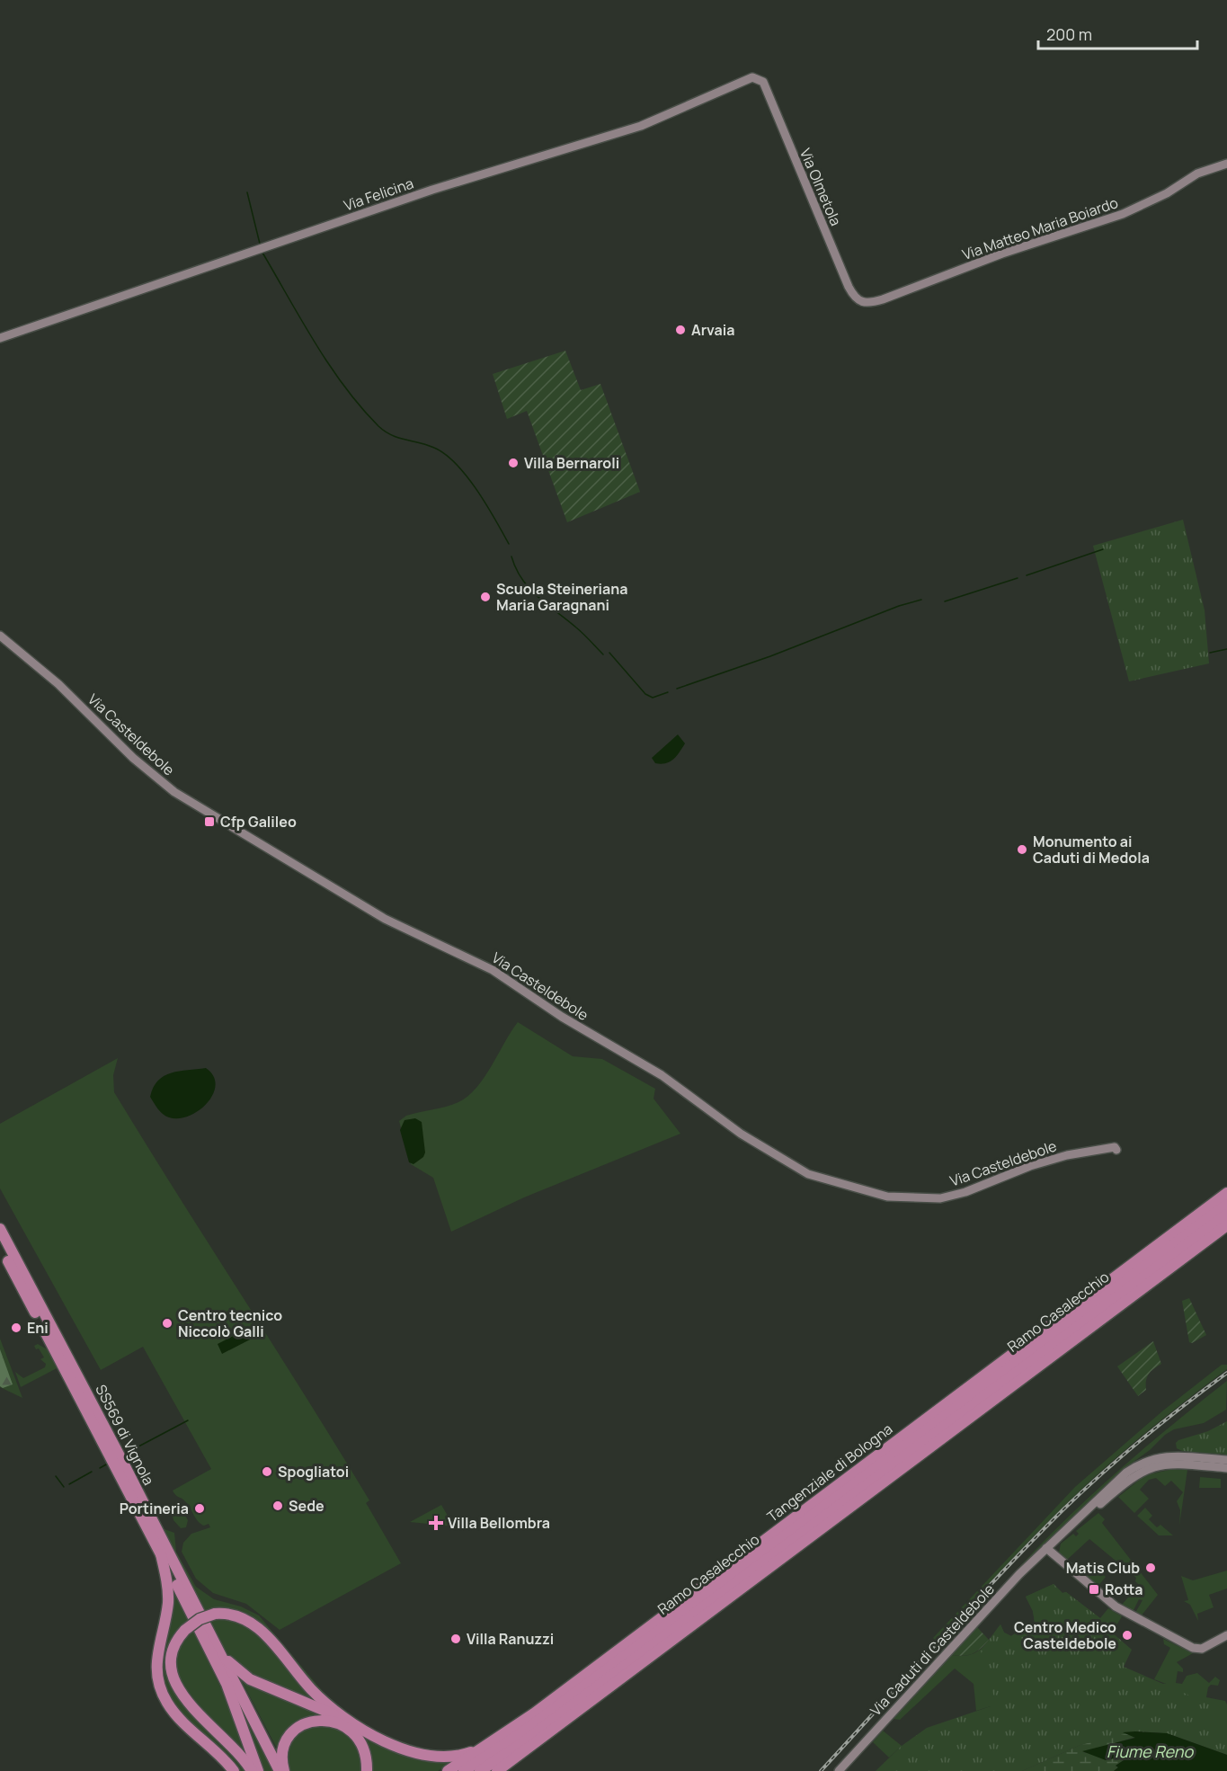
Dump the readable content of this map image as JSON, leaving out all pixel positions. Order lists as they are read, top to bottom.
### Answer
{
  "streets": {
    "highway": ["Ramo Casalecchio", "SS569 di Vignola", "Tangenziale di Bologna"],
    "street": [
      "Via Olmetola",
      "Via Felicina",
      "Via Matteo Maria Boiardo",
      "Via Casteldebole",
      "Via Caduti di Casteldebole"
    ]
  },
  "crossings": [
    ["Via Olmetola", "Via Felicina"],
    ["Via Olmetola", "Via Matteo Maria Boiardo"]
  ],
  "water": ["Fiume Reno"],
  "places": {
    "other": [
      "Arvaia",
      "Villa Bernaroli",
      "Scuola Steineriana Maria Garagnani",
      "Monumento ai Caduti di Medola",
      "Centro tecnico Niccolò Galli",
      "Eni",
      "Spogliatoi",
      "Sede",
      "Portineria",
      "Matis Club",
      "Centro Medico Casteldebole",
      "Villa Ranuzzi"
    ],
    "transit": ["Cfp Galileo", "Rotta"],
    "health": ["Villa Bellombra"]
  },
  "scale_bar": "200 m"
}
